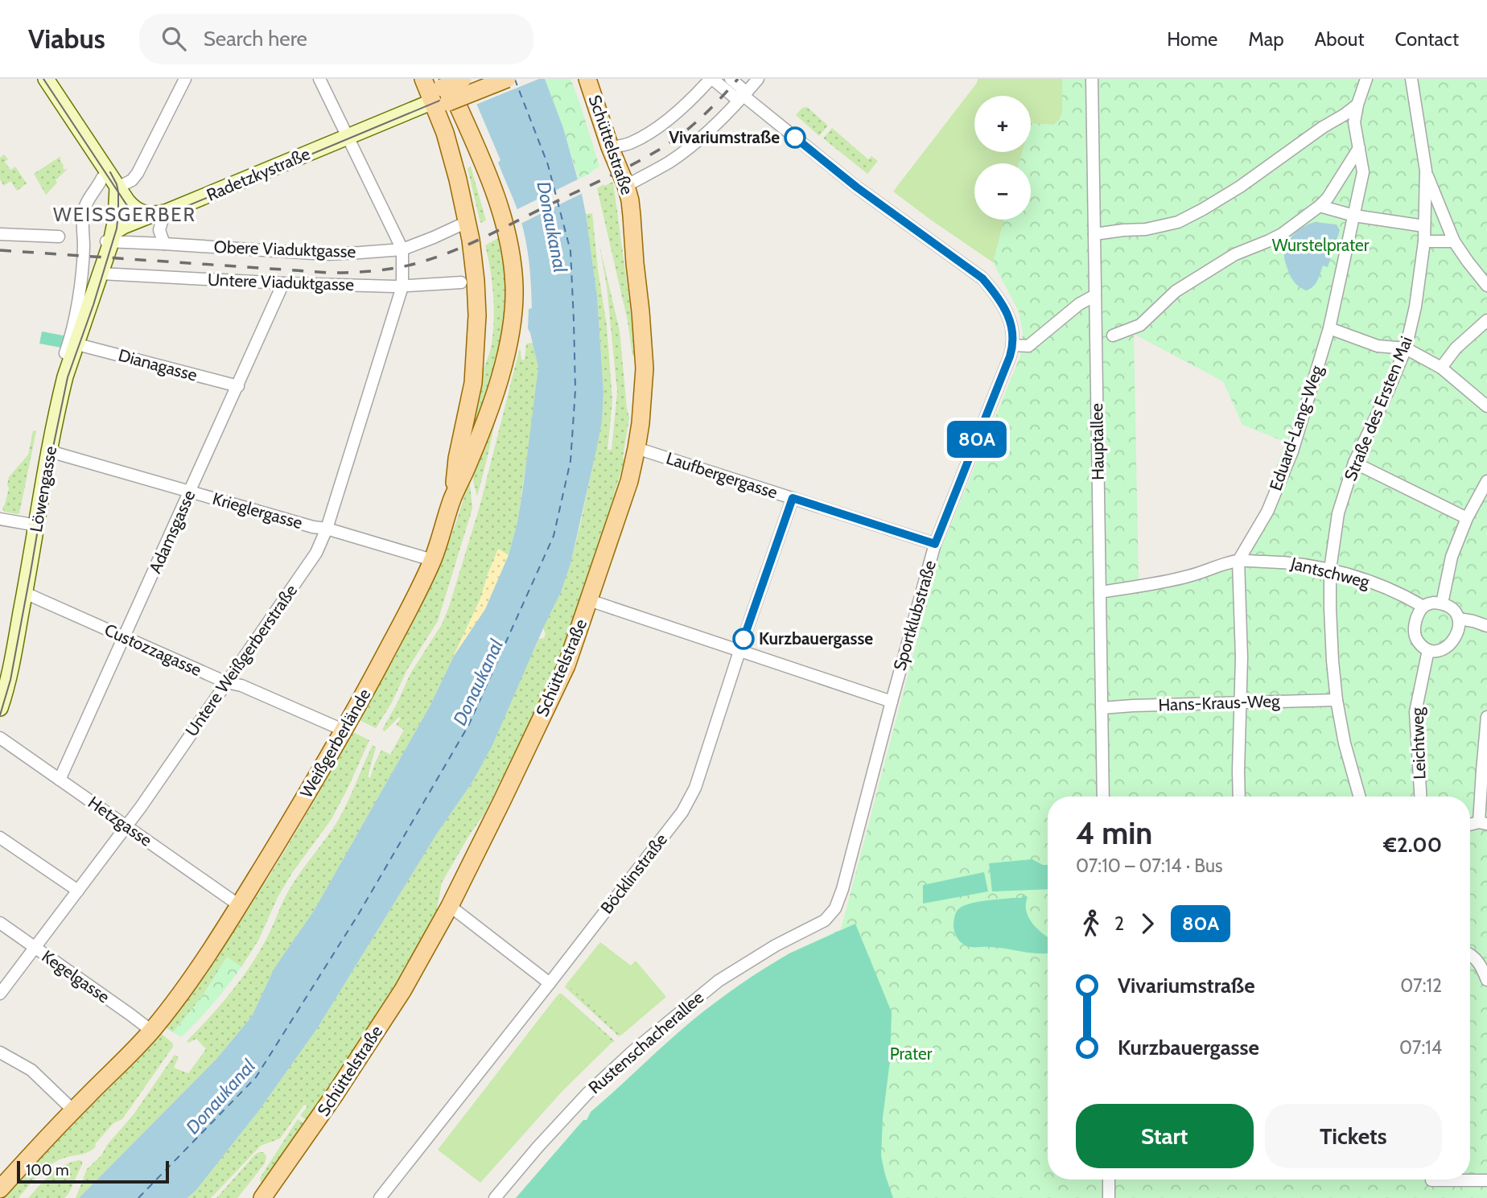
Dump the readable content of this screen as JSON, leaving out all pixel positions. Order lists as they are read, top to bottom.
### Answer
{
  "streets": {
    "main road": ["Schüttelstraße", "Weißgerberlände"],
    "street": [
      "Radetzkystraße",
      "Obere Viaduktgasse",
      "Untere Viaduktgasse",
      "Dianagasse",
      "Straße des Ersten Mai",
      "Eduard-Lang-Weg",
      "Hauptallee",
      "Laufbergergasse",
      "Löwengasse",
      "Krieglergasse",
      "Adamsgasse",
      "Jantschweg",
      "Sportklubstraße",
      "Custozzagasse",
      "Untere Weißgerberstraße",
      "Hans-Kraus-Weg",
      "Leichtweg",
      "Hetzgasse",
      "Böcklinstraße",
      "Kegelgasse",
      "Rustenschacherallee"
    ]
  },
  "crossings": [
    ["Schüttelstraße", "Laufbergergasse"],
    ["Radetzkystraße", "Obere Viaduktgasse"],
    ["Radetzkystraße", "Löwengasse"],
    ["Radetzkystraße", "Weißgerberlände"],
    ["Obere Viaduktgasse", "Löwengasse"],
    ["Obere Viaduktgasse", "Untere Weißgerberstraße"],
    ["Untere Viaduktgasse", "Löwengasse"],
    ["Untere Viaduktgasse", "Adamsgasse"],
    ["Untere Viaduktgasse", "Untere Weißgerberstraße"],
    ["Dianagasse", "Löwengasse"],
    ["Dianagasse", "Adamsgasse"],
    ["Straße des Ersten Mai", "Jantschweg"],
    ["Straße des Ersten Mai", "Hans-Kraus-Weg"],
    ["Eduard-Lang-Weg", "Jantschweg"],
    ["Hauptallee", "Jantschweg"],
    ["Hauptallee", "Hans-Kraus-Weg"],
    ["Laufbergergasse", "Sportklubstraße"],
    ["Laufbergergasse", "Böcklinstraße"],
    ["Löwengasse", "Krieglergasse"],
    ["Löwengasse", "Custozzagasse"],
    ["Krieglergasse", "Adamsgasse"],
    ["Krieglergasse", "Untere Weißgerberstraße"],
    ["Krieglergasse", "Weißgerberlände"],
    ["Adamsgasse", "Custozzagasse"],
    ["Adamsgasse", "Hetzgasse"],
    ["Jantschweg", "Leichtweg"],
    ["Sportklubstraße", "Rustenschacherallee"],
    ["Custozzagasse", "Untere Weißgerberstraße"],
    ["Custozzagasse", "Weißgerberlände"],
    ["Untere Weißgerberstraße", "Hetzgasse"],
    ["Untere Weißgerberstraße", "Kegelgasse"],
    ["Weißgerberlände", "Hetzgasse"],
    ["Weißgerberlände", "Kegelgasse"]
  ],
  "districts": ["WEISSGERBER"],
  "water": ["Donaukanal"],
  "parks": ["Wurstelprater", "Prater"],
  "places": ["Vivariumstraße", "Kurzbauergasse"],
  "lines": ["bus line 80A"],
  "scale_bar": "100 m",
  "page": {
    "header": "Viabus",
    "search": "Search here",
    "nav": [
      "Home",
      "Map",
      "About",
      "Contact"
    ],
    "on_map": "80A",
    "map_buttons": ["+", "−"],
    "heading": ["4 min", "07:10 – 07:14 · Bus", "€2.00"],
    "legs": ["2", "80A"],
    "list": [
      {
        "name": "Vivariumstraße",
        "value": "07:12"
      },
      {
        "name": "Kurzbauergasse",
        "value": "07:14"
      }
    ],
    "buttons": ["Start", "Tickets"],
    "scale": "100 m"
  }
}
